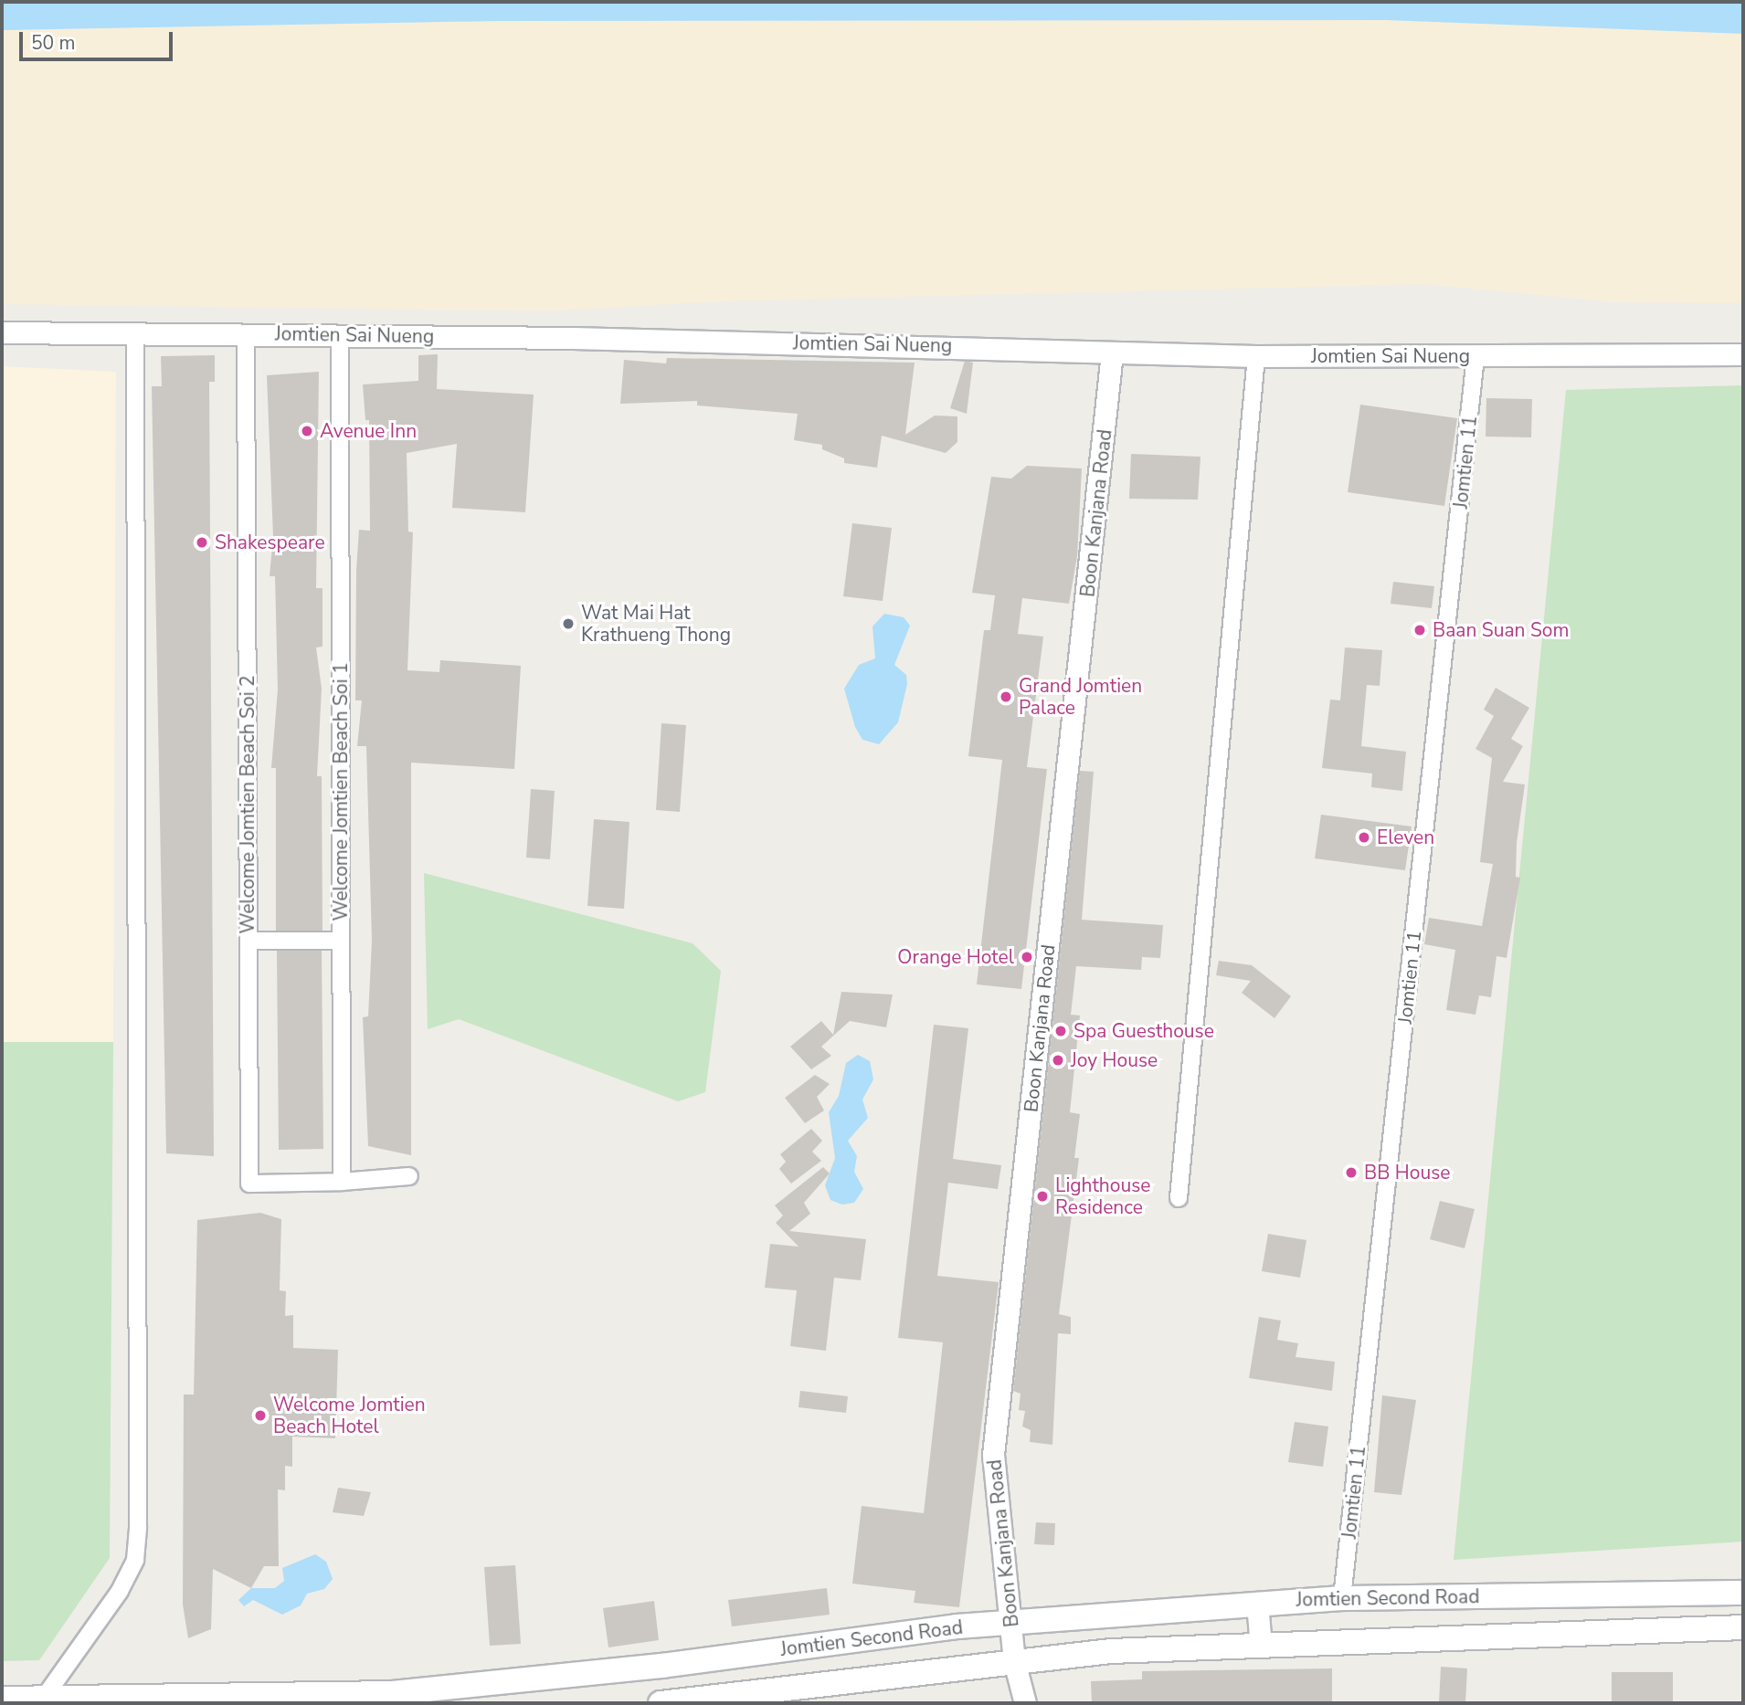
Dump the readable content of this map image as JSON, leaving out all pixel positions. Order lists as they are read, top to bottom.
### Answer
{
  "streets": {
    "main road": ["Jomtien Second Road"],
    "street": [
      "Jomtien Sai Nueng",
      "Jomtien 11",
      "Boon Kanjana Road",
      "Welcome Jomtien Beach Soi 1",
      "Welcome Jomtien Beach Soi 2"
    ]
  },
  "crossings": [
    ["Jomtien Sai Nueng", "Jomtien 11"],
    ["Jomtien Sai Nueng", "Boon Kanjana Road"],
    ["Jomtien Sai Nueng", "Welcome Jomtien Beach Soi 1"],
    ["Jomtien Sai Nueng", "Welcome Jomtien Beach Soi 2"],
    ["Jomtien 11", "Jomtien Second Road"],
    ["Boon Kanjana Road", "Jomtien Second Road"],
    ["Welcome Jomtien Beach Soi 1", "Welcome Jomtien Beach Soi 2"]
  ],
  "places": [
    "Avenue Inn",
    "Shakespeare",
    "Wat Mai Hat Krathueng Thong",
    "Baan Suan Som",
    "Grand Jomtien Palace",
    "Eleven",
    "Orange Hotel",
    "Spa Guesthouse",
    "Joy House",
    "BB House",
    "Lighthouse Residence",
    "Welcome Jomtien Beach Hotel"
  ],
  "scale_bar": "50 m"
}
